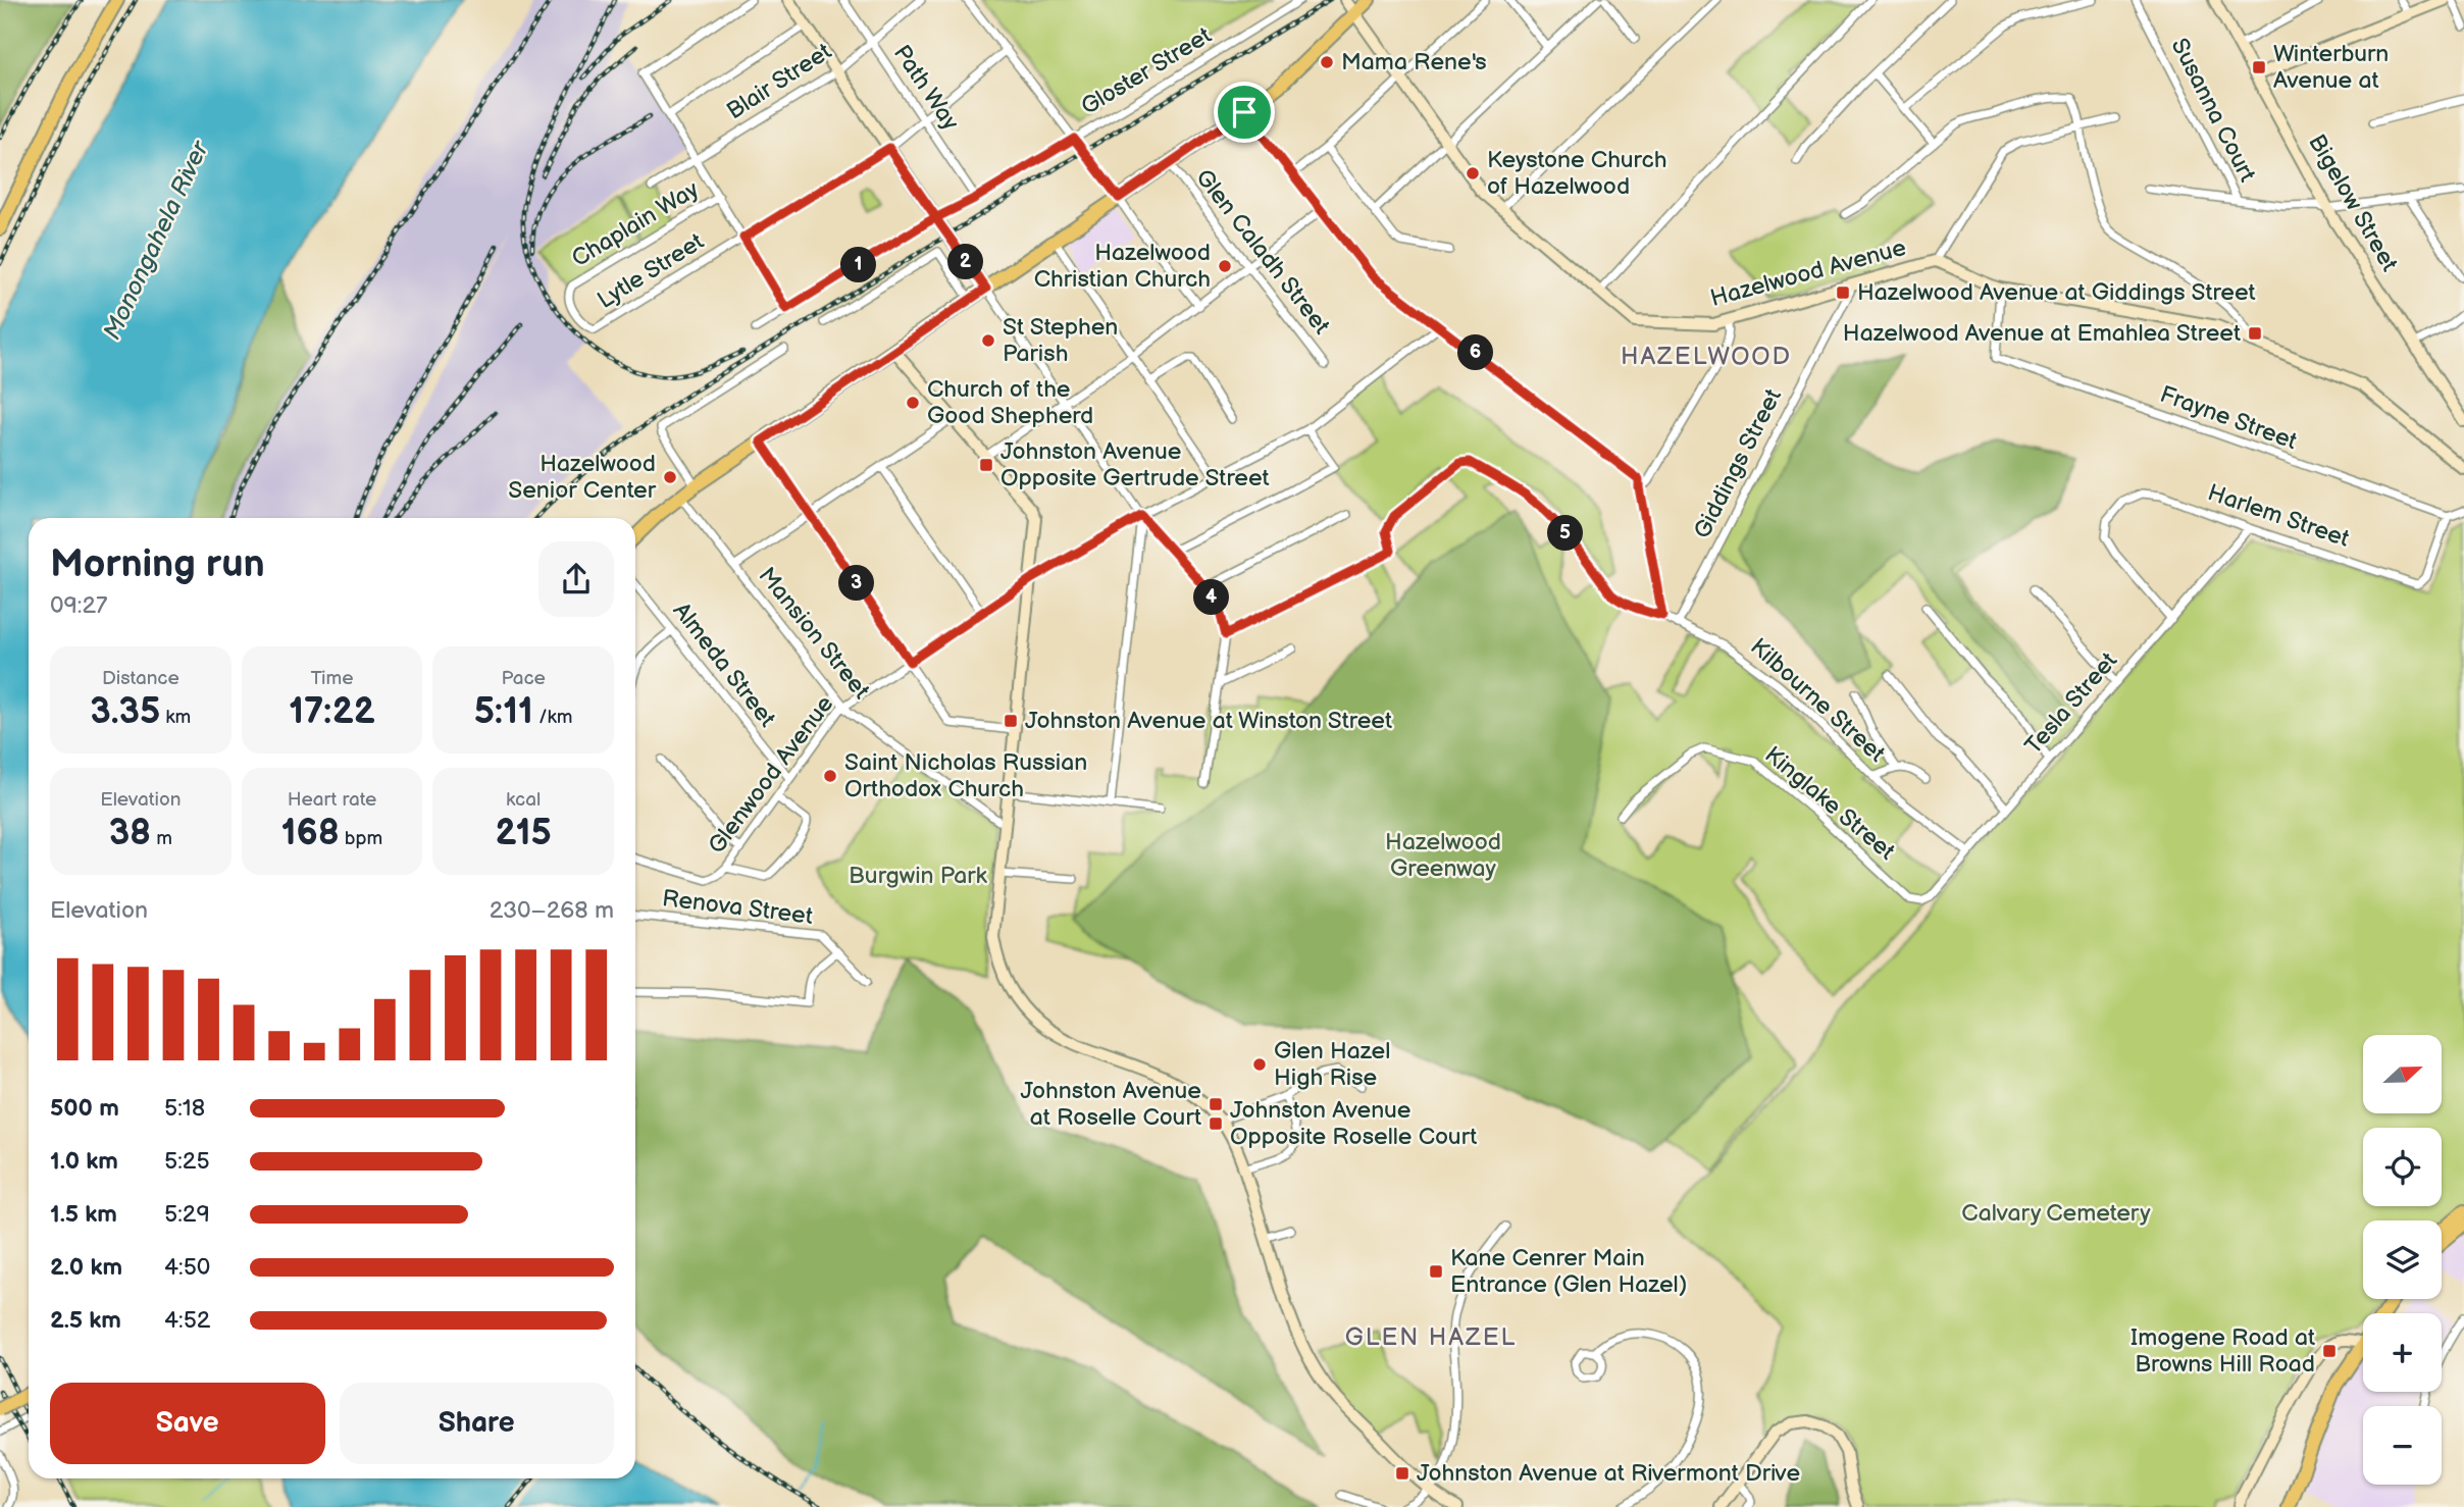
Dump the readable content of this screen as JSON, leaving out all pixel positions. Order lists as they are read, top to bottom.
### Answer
{
  "streets": {
    "street": [
      "Gloster Street",
      "Blair Street",
      "Path Way",
      "Susanna Court",
      "Bigelow Street",
      "Chaplain Way",
      "Glen Caladh Street",
      "Lytle Street",
      "Hazelwood Avenue",
      "Frayne Street",
      "Giddings Street",
      "Harlem Street",
      "Mansion Street",
      "Almeda Street",
      "Kilbourne Street",
      "Tesla Street",
      "Glenwood Avenue",
      "Kinglake Street",
      "Renova Street"
    ]
  },
  "crossings": [
    ["Gloster Street", "Path Way"],
    ["Blair Street", "Path Way"],
    ["Path Way", "Lytle Street"],
    ["Chaplain Way", "Lytle Street"],
    ["Hazelwood Avenue", "Frayne Street"],
    ["Hazelwood Avenue", "Giddings Street"],
    ["Frayne Street", "Harlem Street"],
    ["Giddings Street", "Kilbourne Street"],
    ["Harlem Street", "Tesla Street"],
    ["Mansion Street", "Glenwood Avenue"],
    ["Almeda Street", "Glenwood Avenue"],
    ["Kilbourne Street", "Tesla Street"],
    ["Tesla Street", "Kinglake Street"]
  ],
  "districts": ["HAZELWOOD", "GLEN HAZEL"],
  "water": ["Monongahela River"],
  "parks": ["Hazelwood Greenway", "Burgwin Park", "Calvary Cemetery"],
  "places": {
    "other": [
      "Mama Rene's",
      "Keystone Church of Hazelwood",
      "Hazelwood Christian Church",
      "St Stephen Parish",
      "Church of the Good Shepherd",
      "Hazelwood Senior Center",
      "Saint Nicholas Russian Orthodox Church",
      "Glen Hazel High Rise"
    ],
    "transit": [
      "Winterburn Avenue at",
      "Hazelwood Avenue at Giddings Street",
      "Hazelwood Avenue at Emahlea Street",
      "Johnston Avenue Opposite Gertrude Street",
      "Johnston Avenue at Winston Street",
      "Johnston Avenue at Roselle Court",
      "Johnston Avenue Opposite Roselle Court",
      "Kane Cenrer Main Entrance (Glen Hazel)",
      "Imogene Road at Browns Hill Road",
      "Johnston Avenue at Rivermont Drive"
    ]
  },
  "north": "right",
  "page": {
    "pins": [
      "2",
      "1",
      "6",
      "5",
      "3",
      "4"
    ],
    "heading": ["Morning run", "09:27"],
    "stats": [
      ["Distance", "3.35 km"],
      ["Time", "17:22"],
      ["Pace", "5:11 /km"],
      ["Elevation", "38 m"],
      ["Heart rate", "168 bpm"],
      ["kcal", "215"]
    ],
    "chart": ["Elevation", "230–268 m"],
    "map_buttons": ["+", "−"],
    "list": [
      {
        "name": "500 m",
        "note": "5:18"
      },
      {
        "name": "1.0 km",
        "note": "5:25"
      },
      {
        "name": "1.5 km",
        "note": "5:29"
      },
      {
        "name": "2.0 km",
        "note": "4:50"
      },
      {
        "name": "2.5 km",
        "note": "4:52"
      }
    ],
    "buttons": ["Save", "Share"]
  }
}
